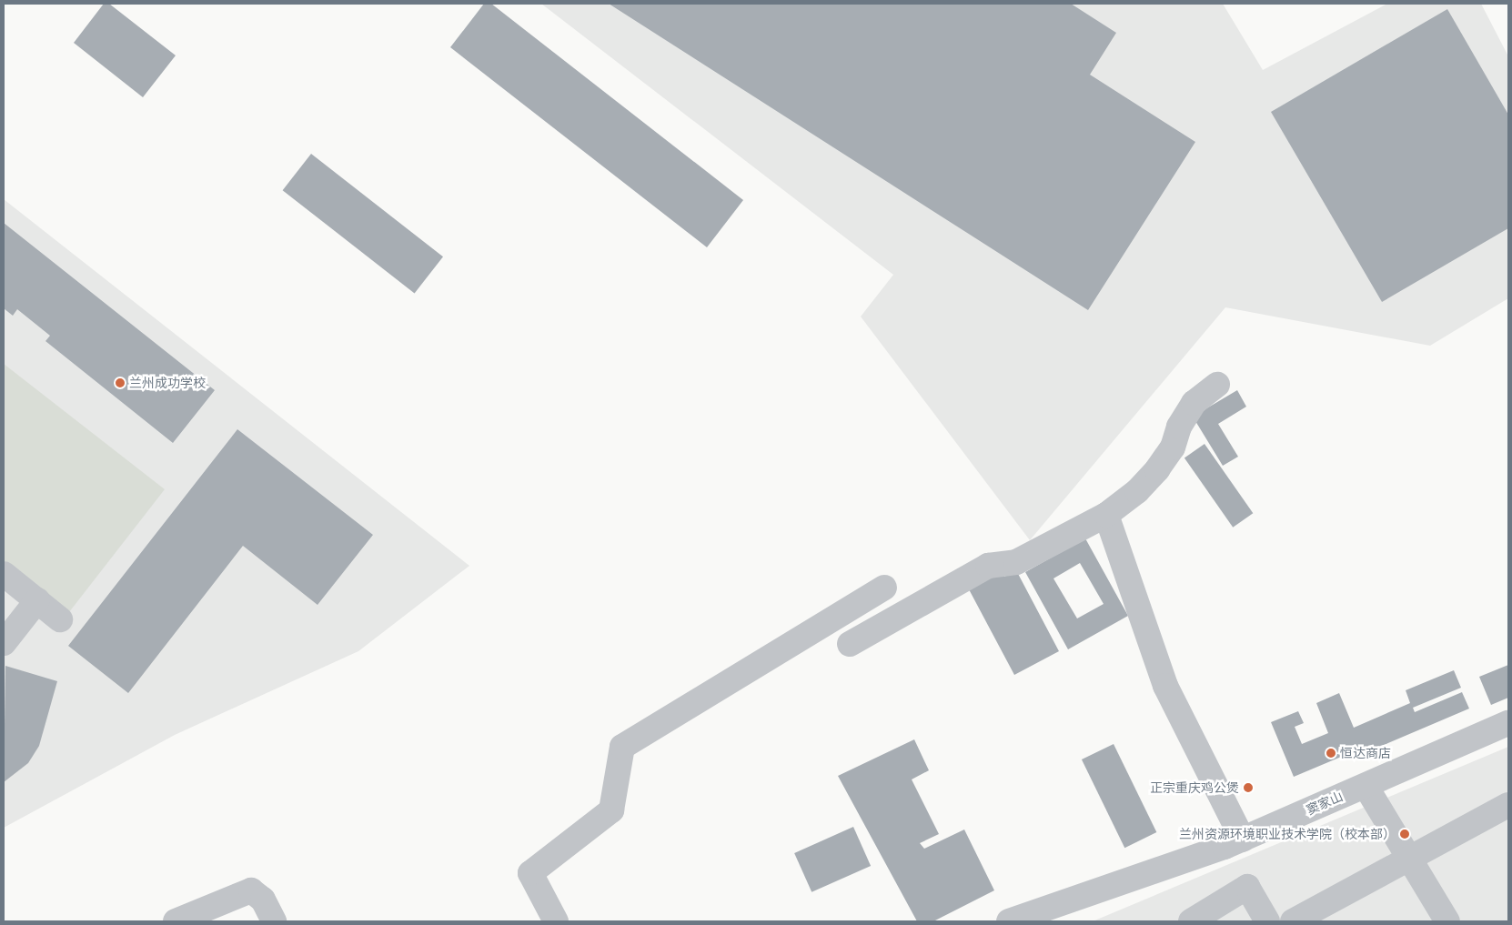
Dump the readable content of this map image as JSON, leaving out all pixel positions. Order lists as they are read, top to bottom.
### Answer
{
  "streets": {
    "street": ["窦家山"]
  },
  "places": [
    "兰州成功学校",
    "恒达商店",
    "正宗重庆鸡公煲",
    "兰州资源环境职业技术学院（校本部）"
  ]
}
